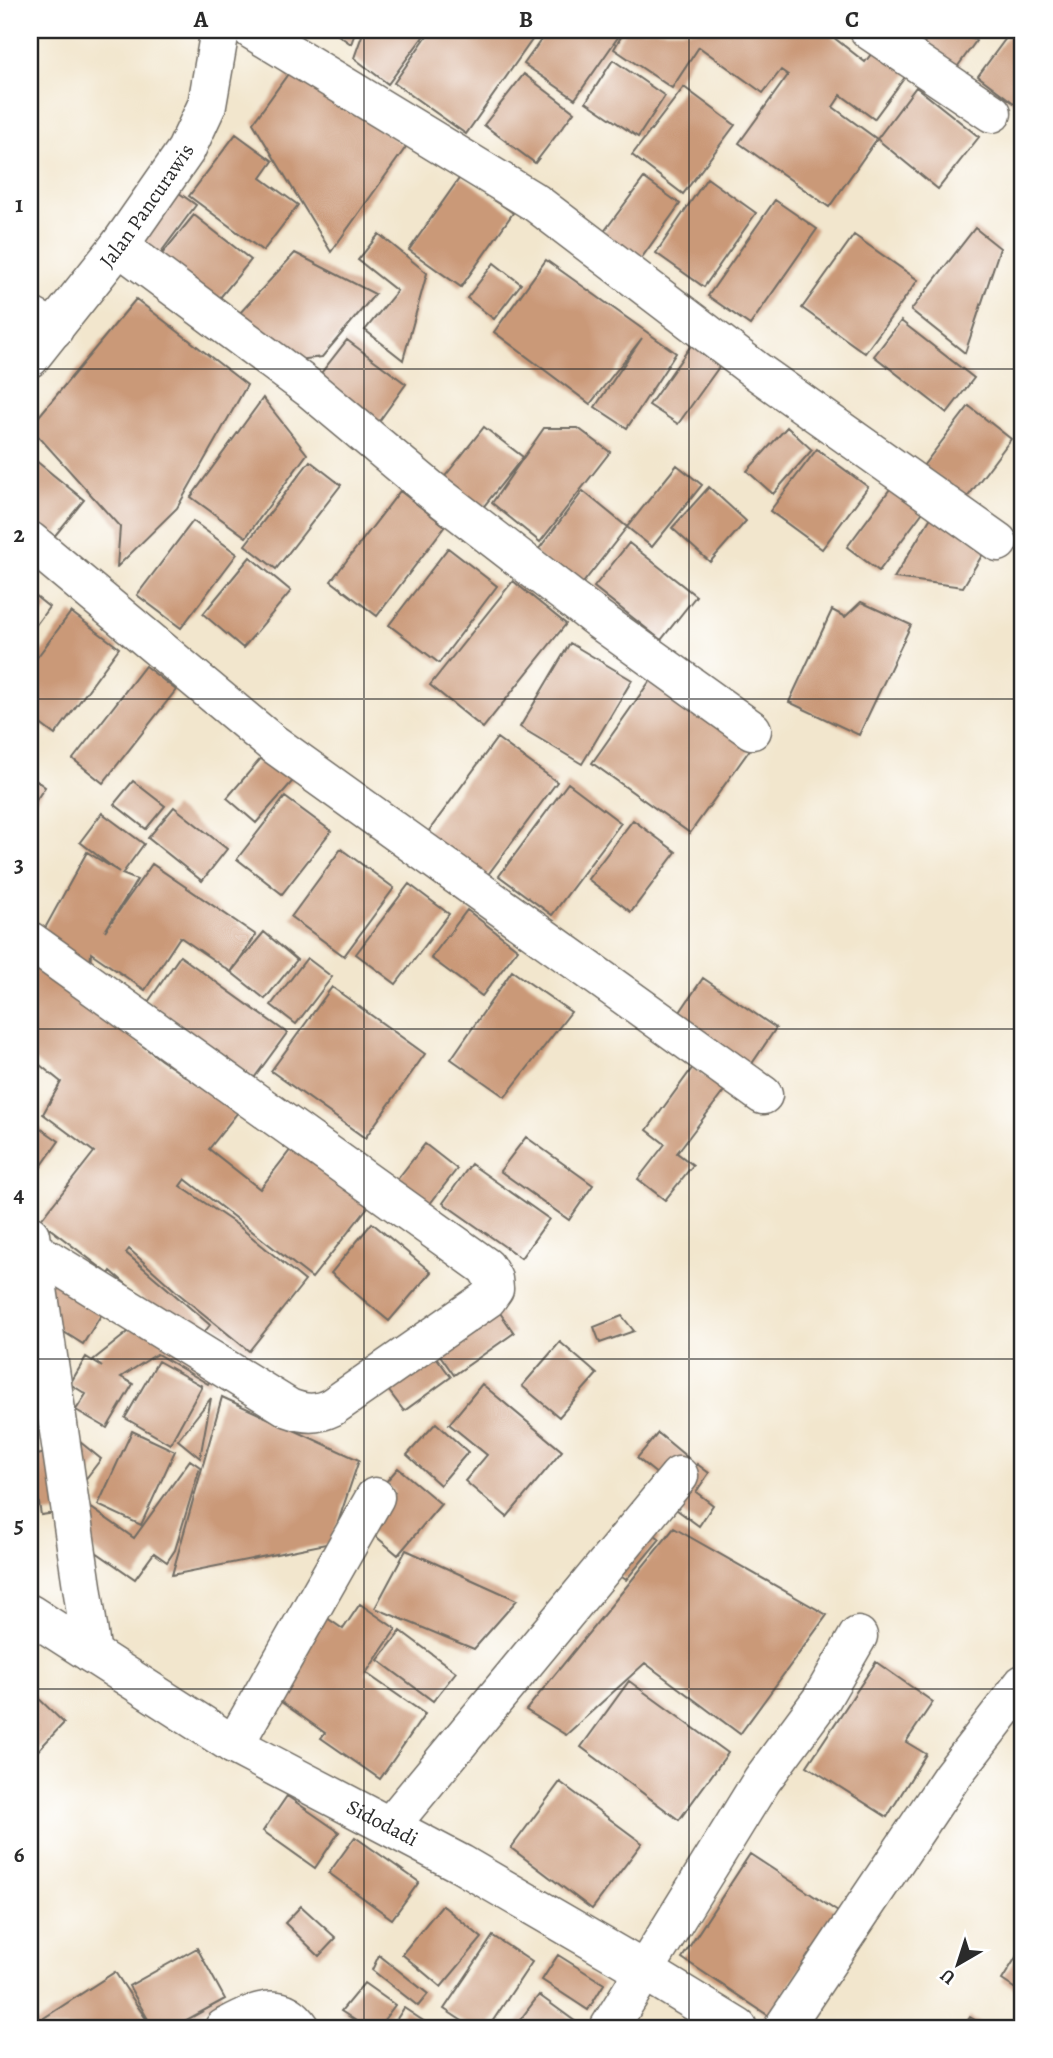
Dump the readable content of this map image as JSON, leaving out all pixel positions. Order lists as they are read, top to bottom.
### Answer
{
  "streets": {
    "street": ["Jalan Pancurawis", "Sidodadi"]
  },
  "north": "bottom left",
  "grid": {
    "columns": ["A", "B", "C"],
    "rows": [
      "1",
      "2",
      "3",
      "4",
      "5",
      "6"
    ]
  }
}
